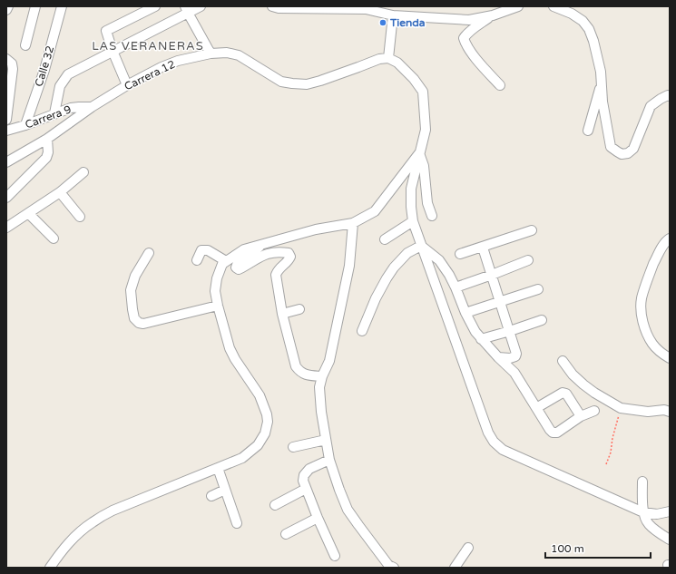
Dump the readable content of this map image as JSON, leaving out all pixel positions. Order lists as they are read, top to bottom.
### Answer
{
  "streets": {
    "street": ["Calle 32", "Carrera 12", "Carrera 9"]
  },
  "crossings": [
    ["Calle 32", "Carrera 9"],
    ["Carrera 12", "Carrera 9"]
  ],
  "districts": ["LAS VERANERAS"],
  "places": ["Tienda"],
  "scale_bar": "100 m"
}
